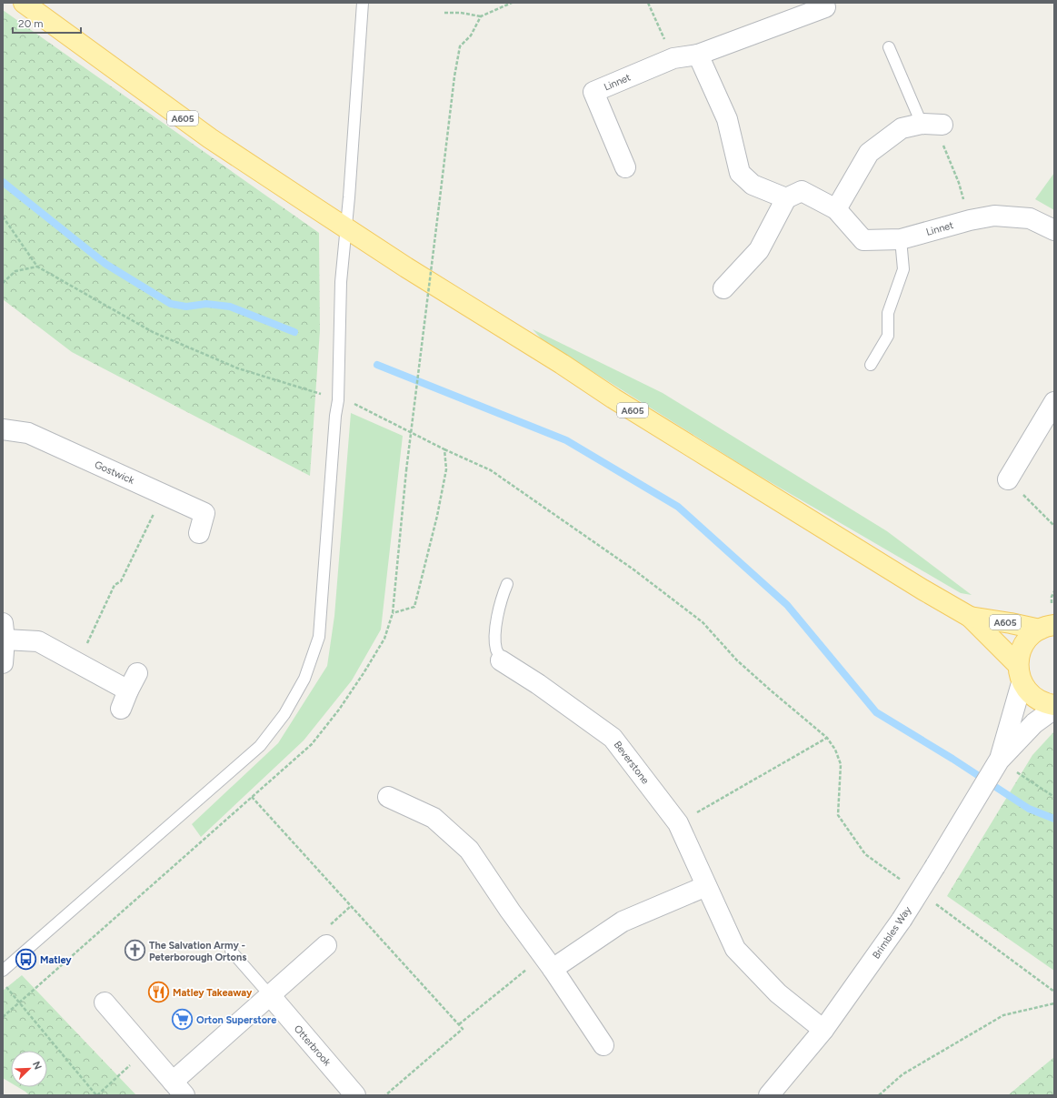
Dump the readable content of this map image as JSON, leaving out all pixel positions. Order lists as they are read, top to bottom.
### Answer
{
  "streets": {
    "main road": ["A605"],
    "street": [
      "Linnet",
      "Gostwick",
      "Beverstone",
      "Brimbles Way",
      "Otterbrook"
    ]
  },
  "crossings": [
    ["A605", "Brimbles Way"],
    ["Beverstone", "Brimbles Way"]
  ],
  "places": {
    "church": ["The Salvation Army - Peterborough Ortons"],
    "bus stop": ["Matley"],
    "restaurant": ["Matley Takeaway"],
    "supermarket": ["Orton Superstore"]
  },
  "scale_bar": "20 m",
  "north": "top right"
}
